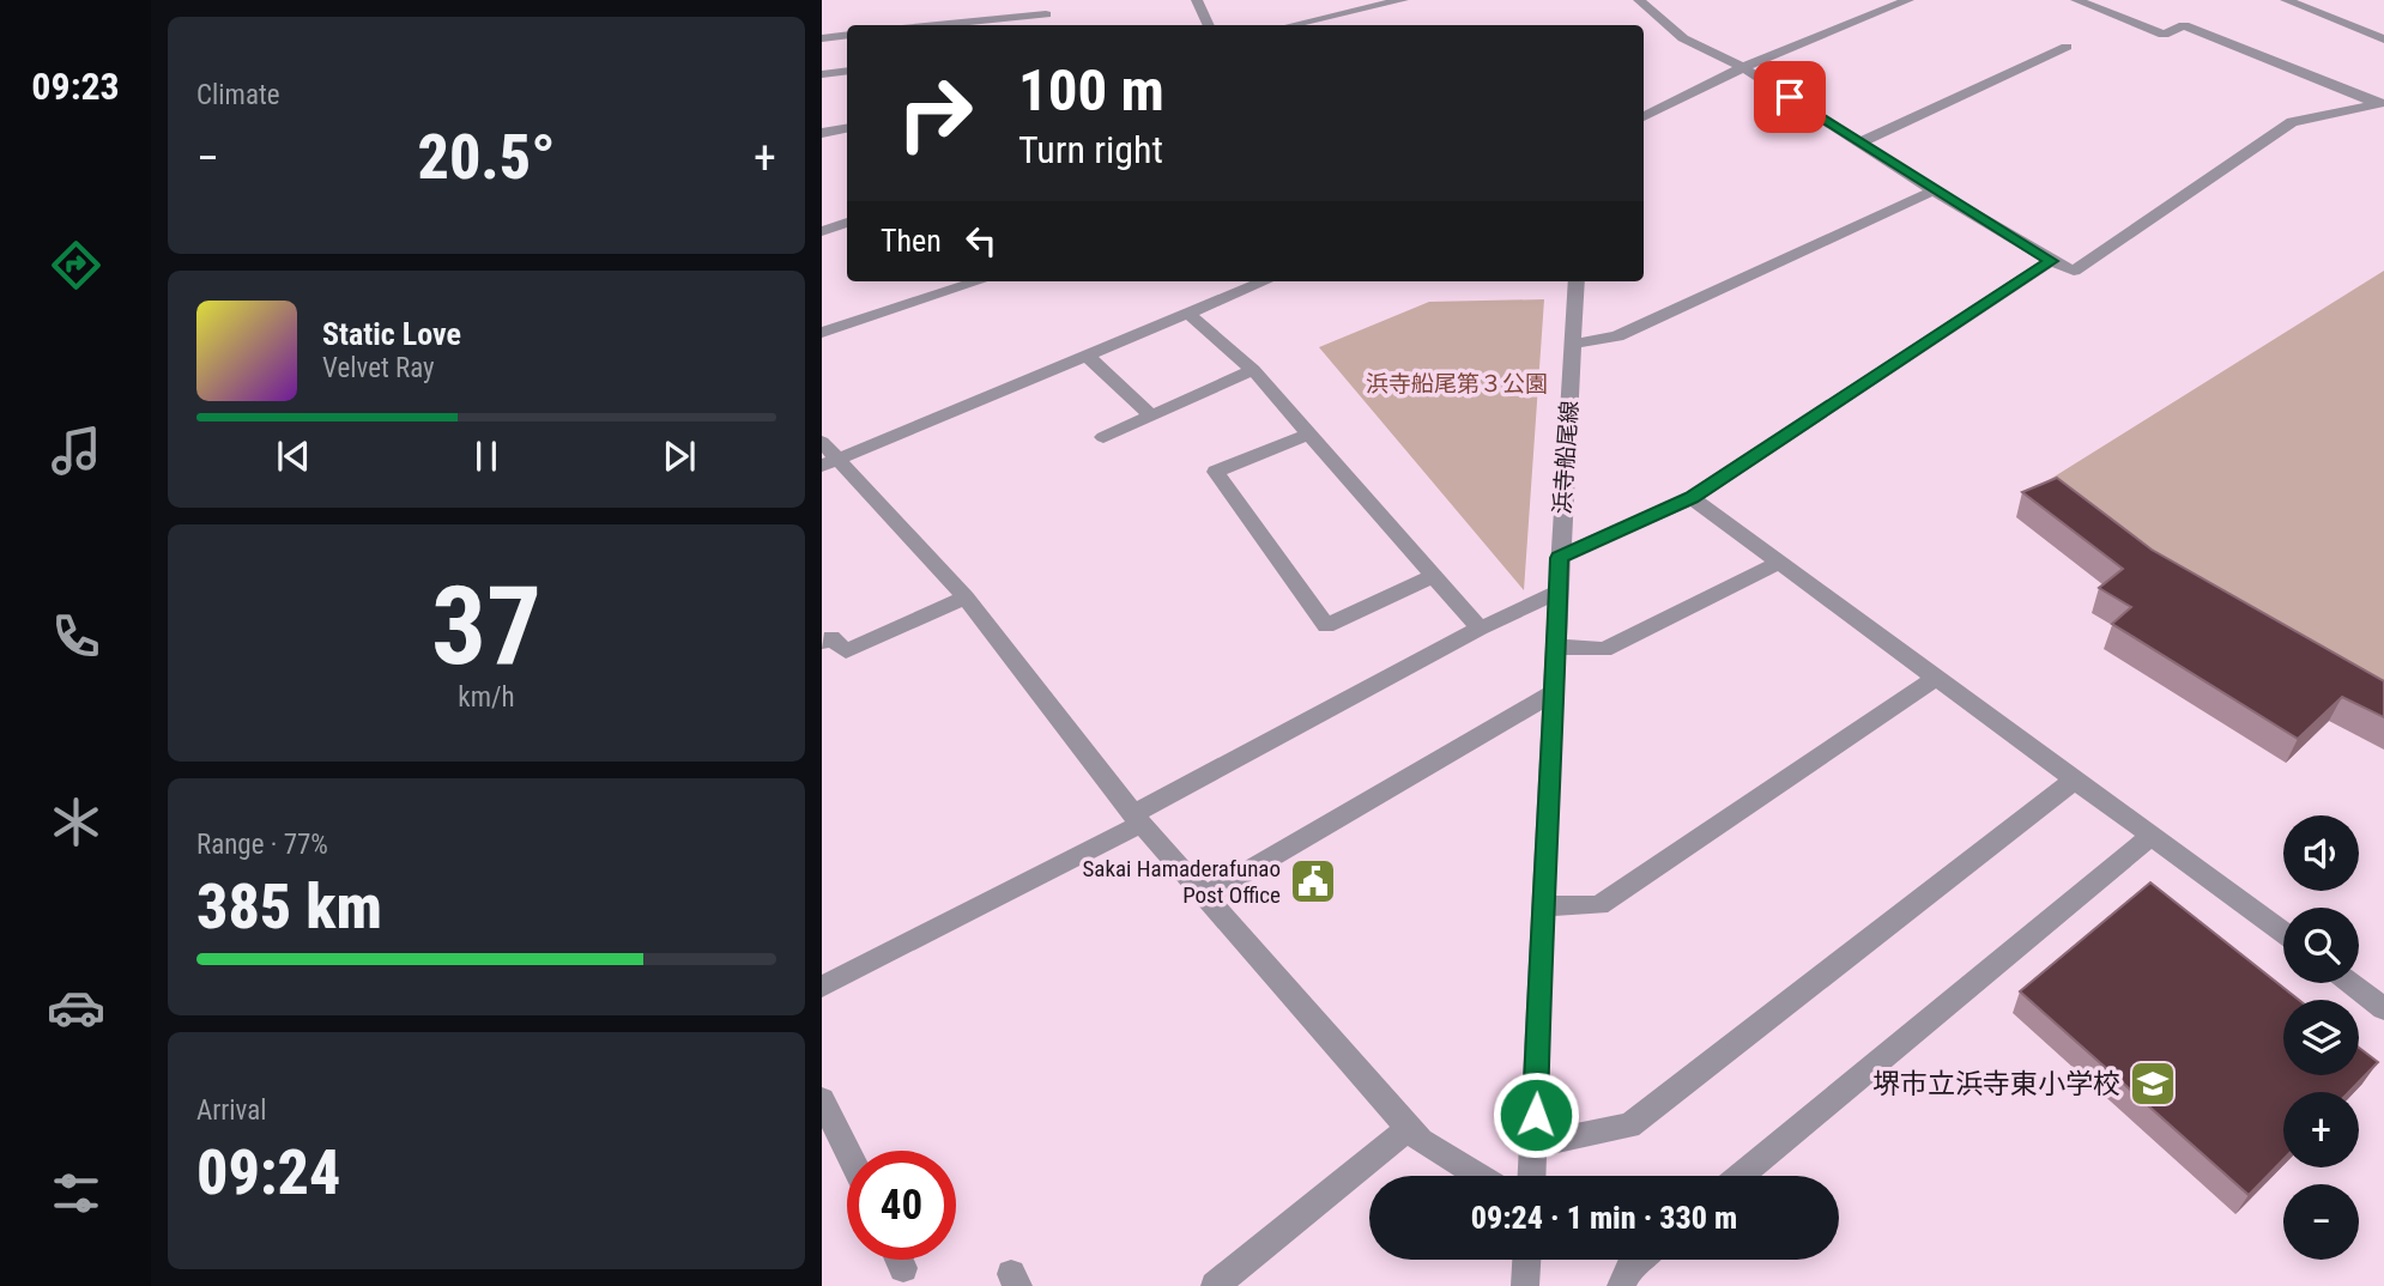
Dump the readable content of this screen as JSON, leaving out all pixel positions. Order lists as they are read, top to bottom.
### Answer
{
  "streets": {
    "street": ["浜寺船尾線"]
  },
  "parks": ["浜寺船尾第３公園"],
  "places": {
    "public building": ["Sakai Hamaderafunao Post Office"],
    "school or university": ["堺市立浜寺東小学校"]
  },
  "page": {
    "tabs": "09:23",
    "tile": [
      "Climate",
      ["37", "km/h"],
      ["Range · 77%", "385 km"],
      ["Arrival", "09:24"]
    ],
    "turn": ["100 m", "Turn right"],
    "heat": ["−", "20.5°", "+"],
    "then": "Then",
    "song": ["Static Love", "Velvet Ray"],
    "map_buttons": ["+", "−"],
    "limit": "40",
    "trip": "09:24 · 1 min · 330 m"
  }
}
